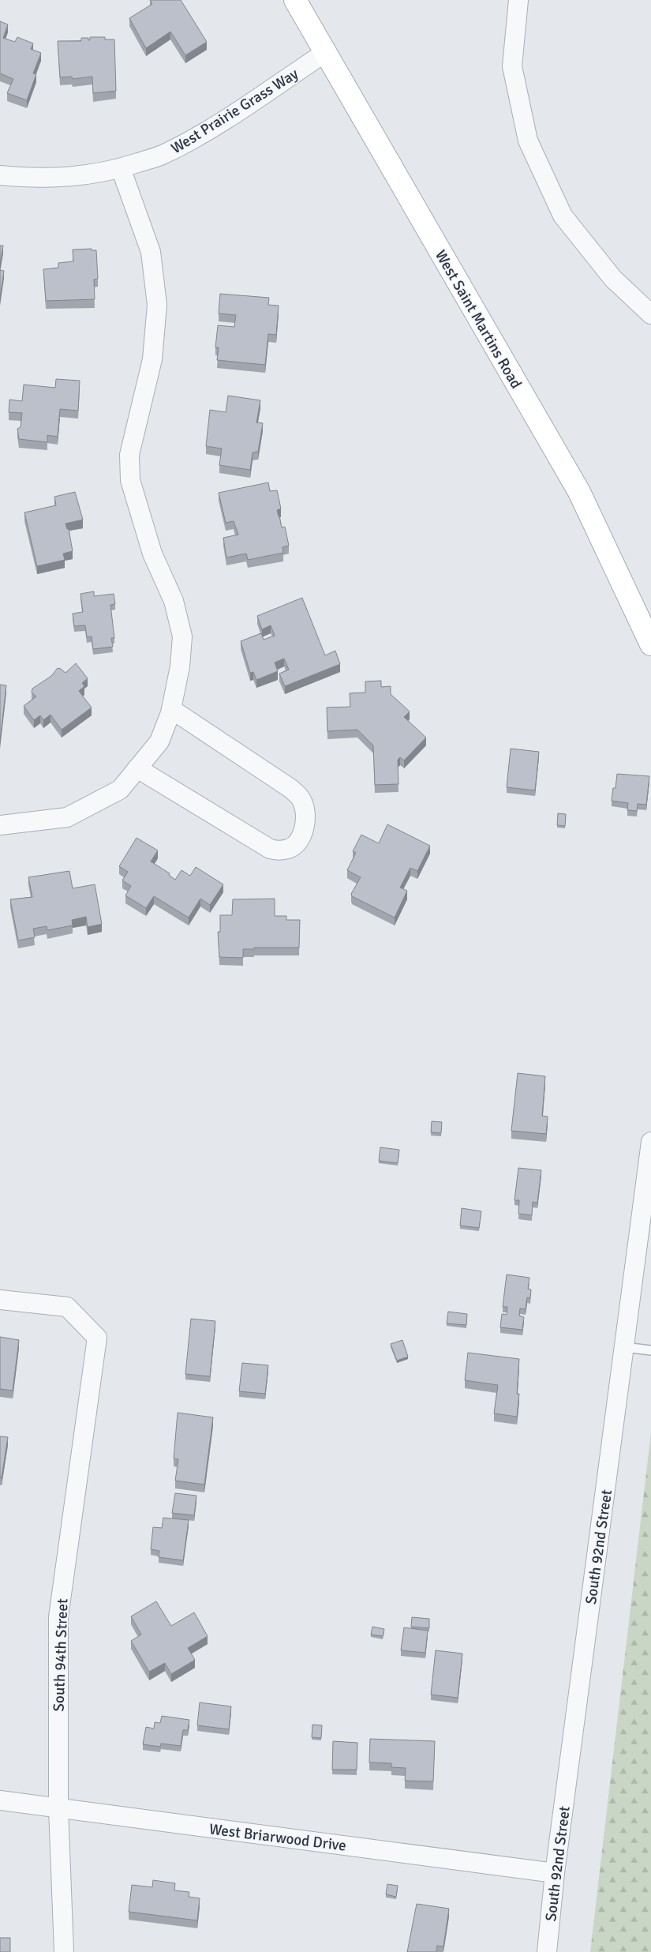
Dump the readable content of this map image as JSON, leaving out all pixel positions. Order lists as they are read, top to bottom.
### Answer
{
  "streets": {
    "main road": ["West Saint Martins Road"],
    "street": [
      "West Prairie Grass Way",
      "South 92nd Street",
      "South 94th Street",
      "West Briarwood Drive"
    ]
  },
  "crossings": [
    ["West Prairie Grass Way", "West Saint Martins Road"],
    ["South 92nd Street", "West Briarwood Drive"],
    ["South 94th Street", "West Briarwood Drive"]
  ]
}
